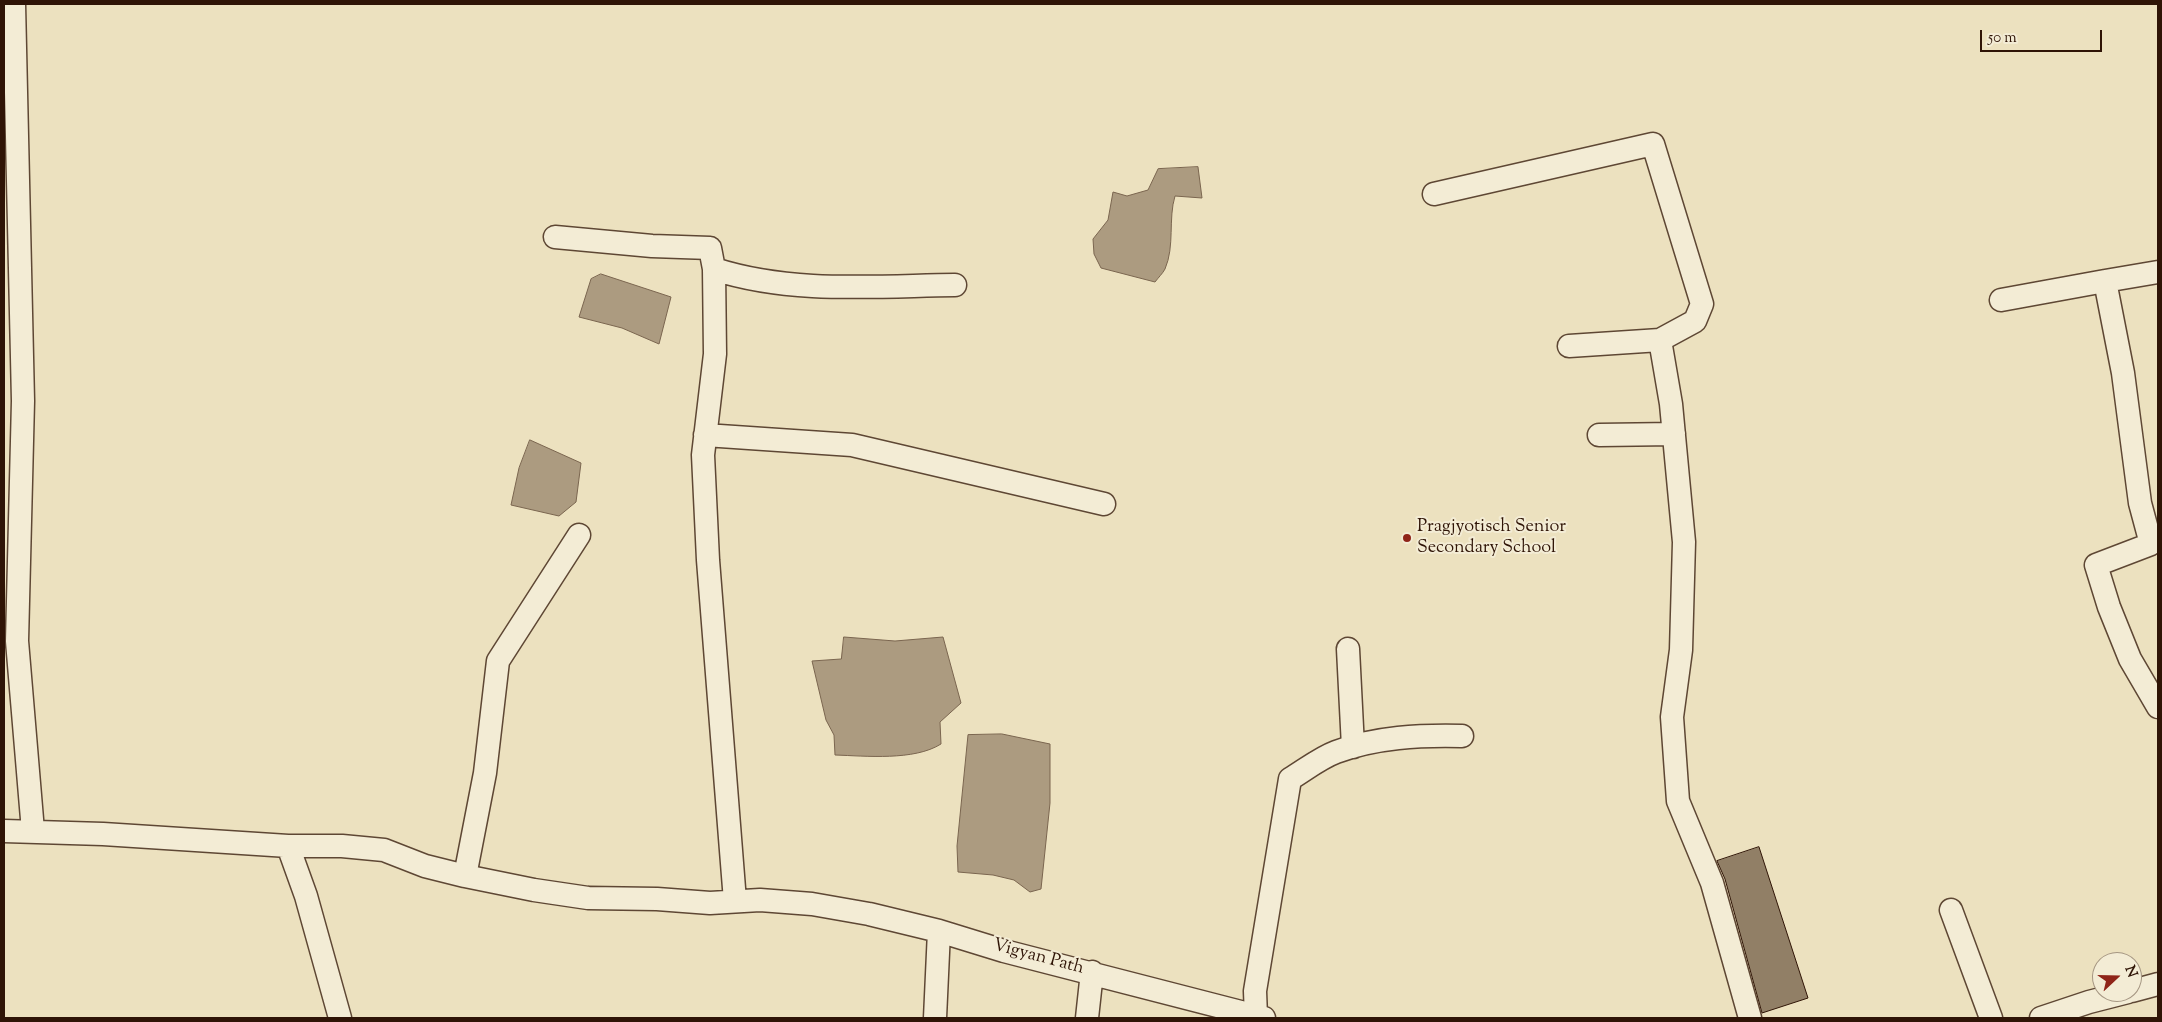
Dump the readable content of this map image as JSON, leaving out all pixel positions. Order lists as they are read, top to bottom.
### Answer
{
  "streets": {
    "street": ["Vigyan Path"]
  },
  "places": ["Pragjyotisch Senior Secondary School"],
  "scale_bar": "50 m",
  "north": "right"
}
